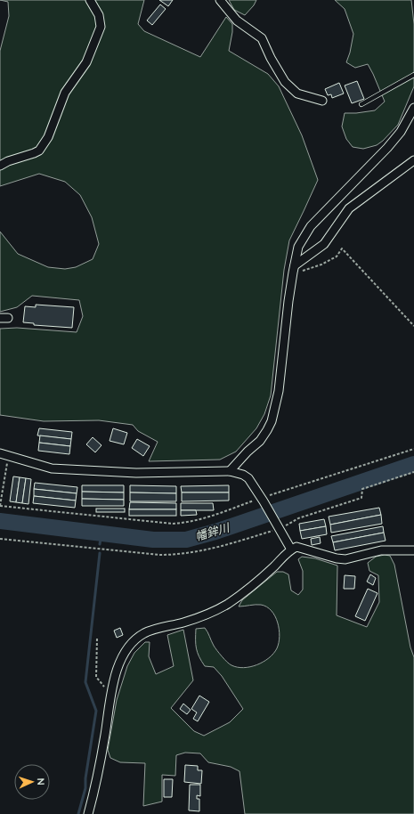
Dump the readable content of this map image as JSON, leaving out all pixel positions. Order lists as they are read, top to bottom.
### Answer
{
  "water": ["幡鉾川"],
  "north": "right"
}
